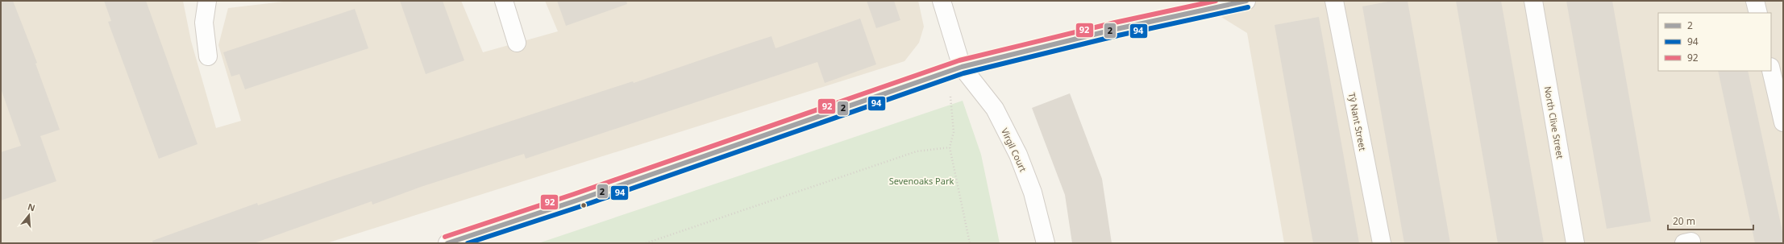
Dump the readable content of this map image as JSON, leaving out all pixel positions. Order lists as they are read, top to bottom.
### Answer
{
  "streets": {
    "street": ["Tŷ Nant Street", "North Clive Street", "Virgil Court"]
  },
  "parks": ["Sevenoaks Park"],
  "lines": ["transit line 2", "transit line 92", "transit line 94"],
  "legend": ["2", "94", "92"],
  "scale_bar": "20 m",
  "north": "top"
}
